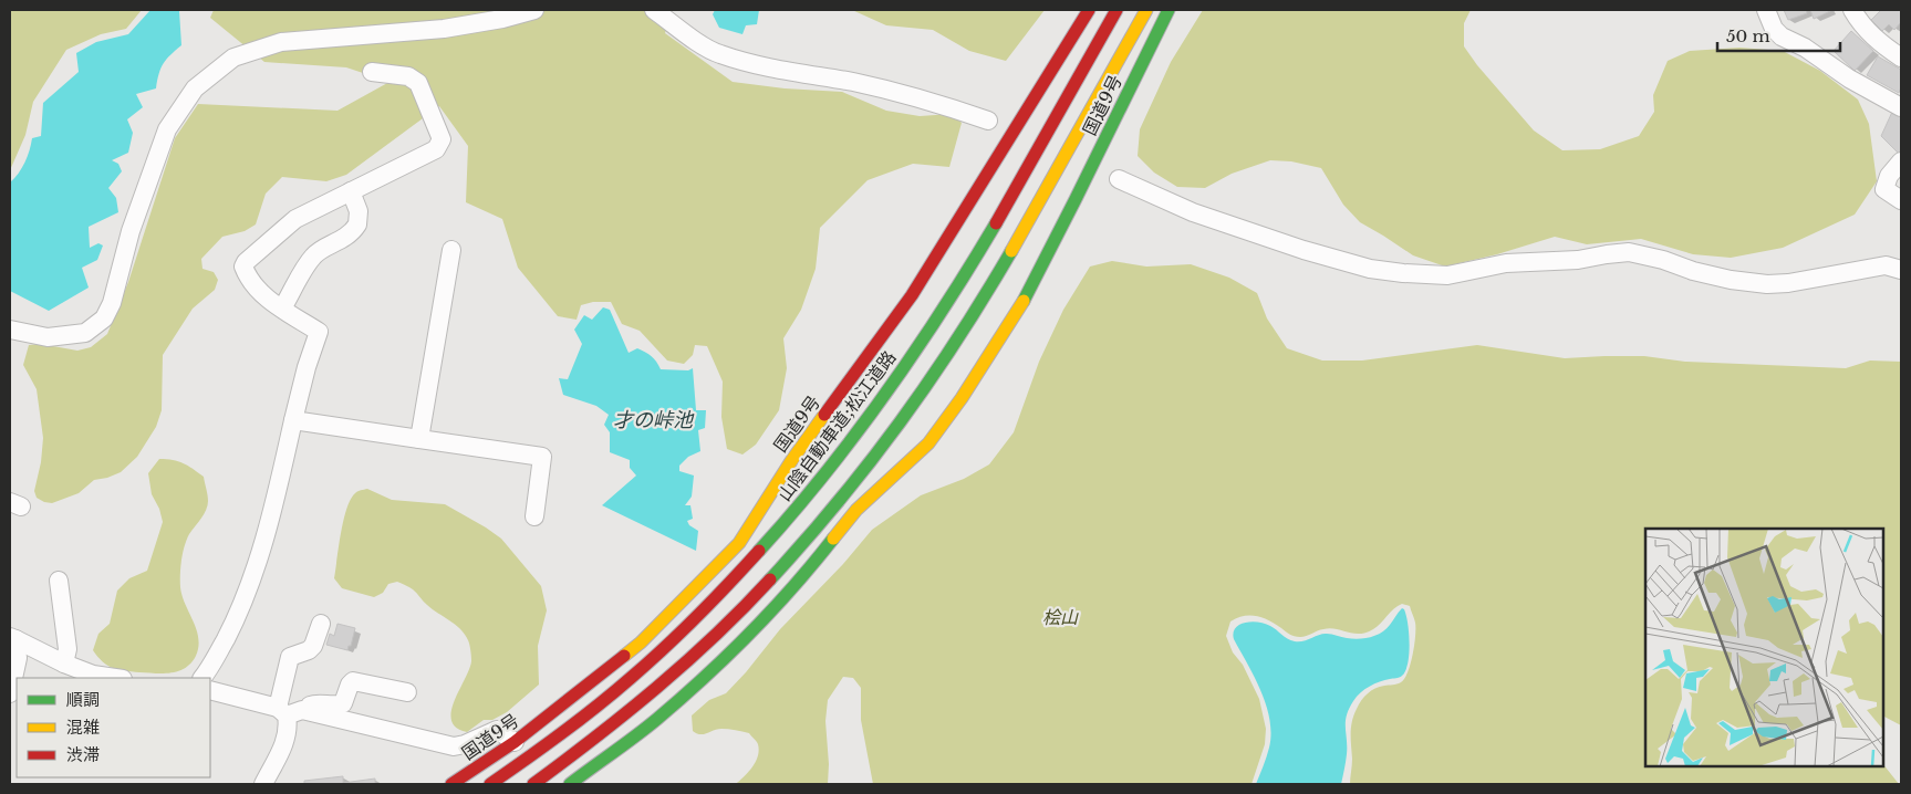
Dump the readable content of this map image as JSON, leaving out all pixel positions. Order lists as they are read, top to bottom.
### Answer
{
  "streets": {
    "highway": ["国道9号", "山陰自動車道;松江道路"]
  },
  "water": ["才の峠池"],
  "parks": ["桧山"],
  "legend": ["順調", "混雑", "渋滞"],
  "scale_bar": "50 m"
}
